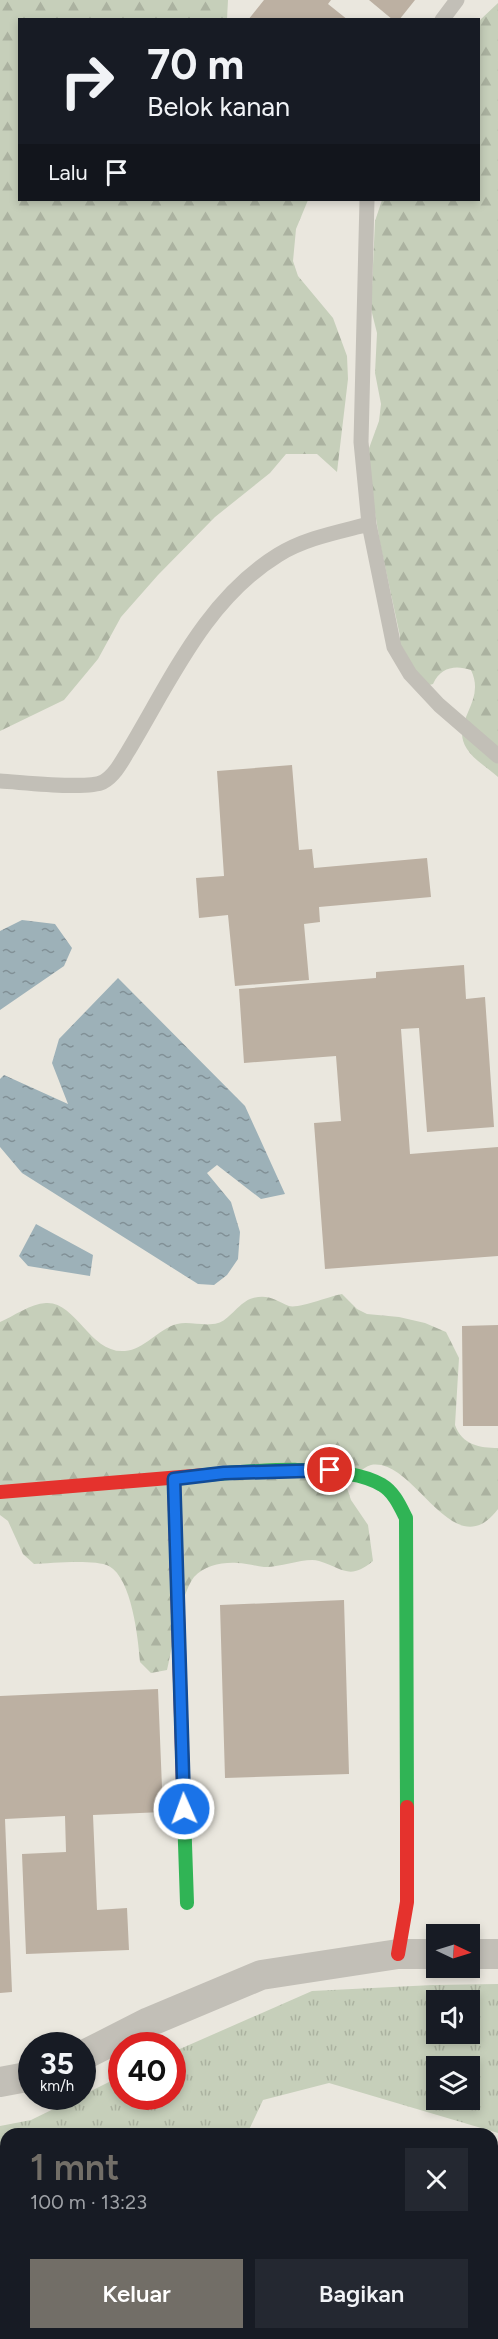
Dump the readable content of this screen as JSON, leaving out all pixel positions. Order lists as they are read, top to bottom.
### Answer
{
  "north": "right",
  "page": {
    "turn": ["70 m", "Belok kanan"],
    "then": "Lalu",
    "speed": "35 km/h",
    "limit": "40",
    "heading": ["1 mnt", "100 m · 13:23"],
    "buttons": ["Keluar", "Bagikan"]
  }
}
